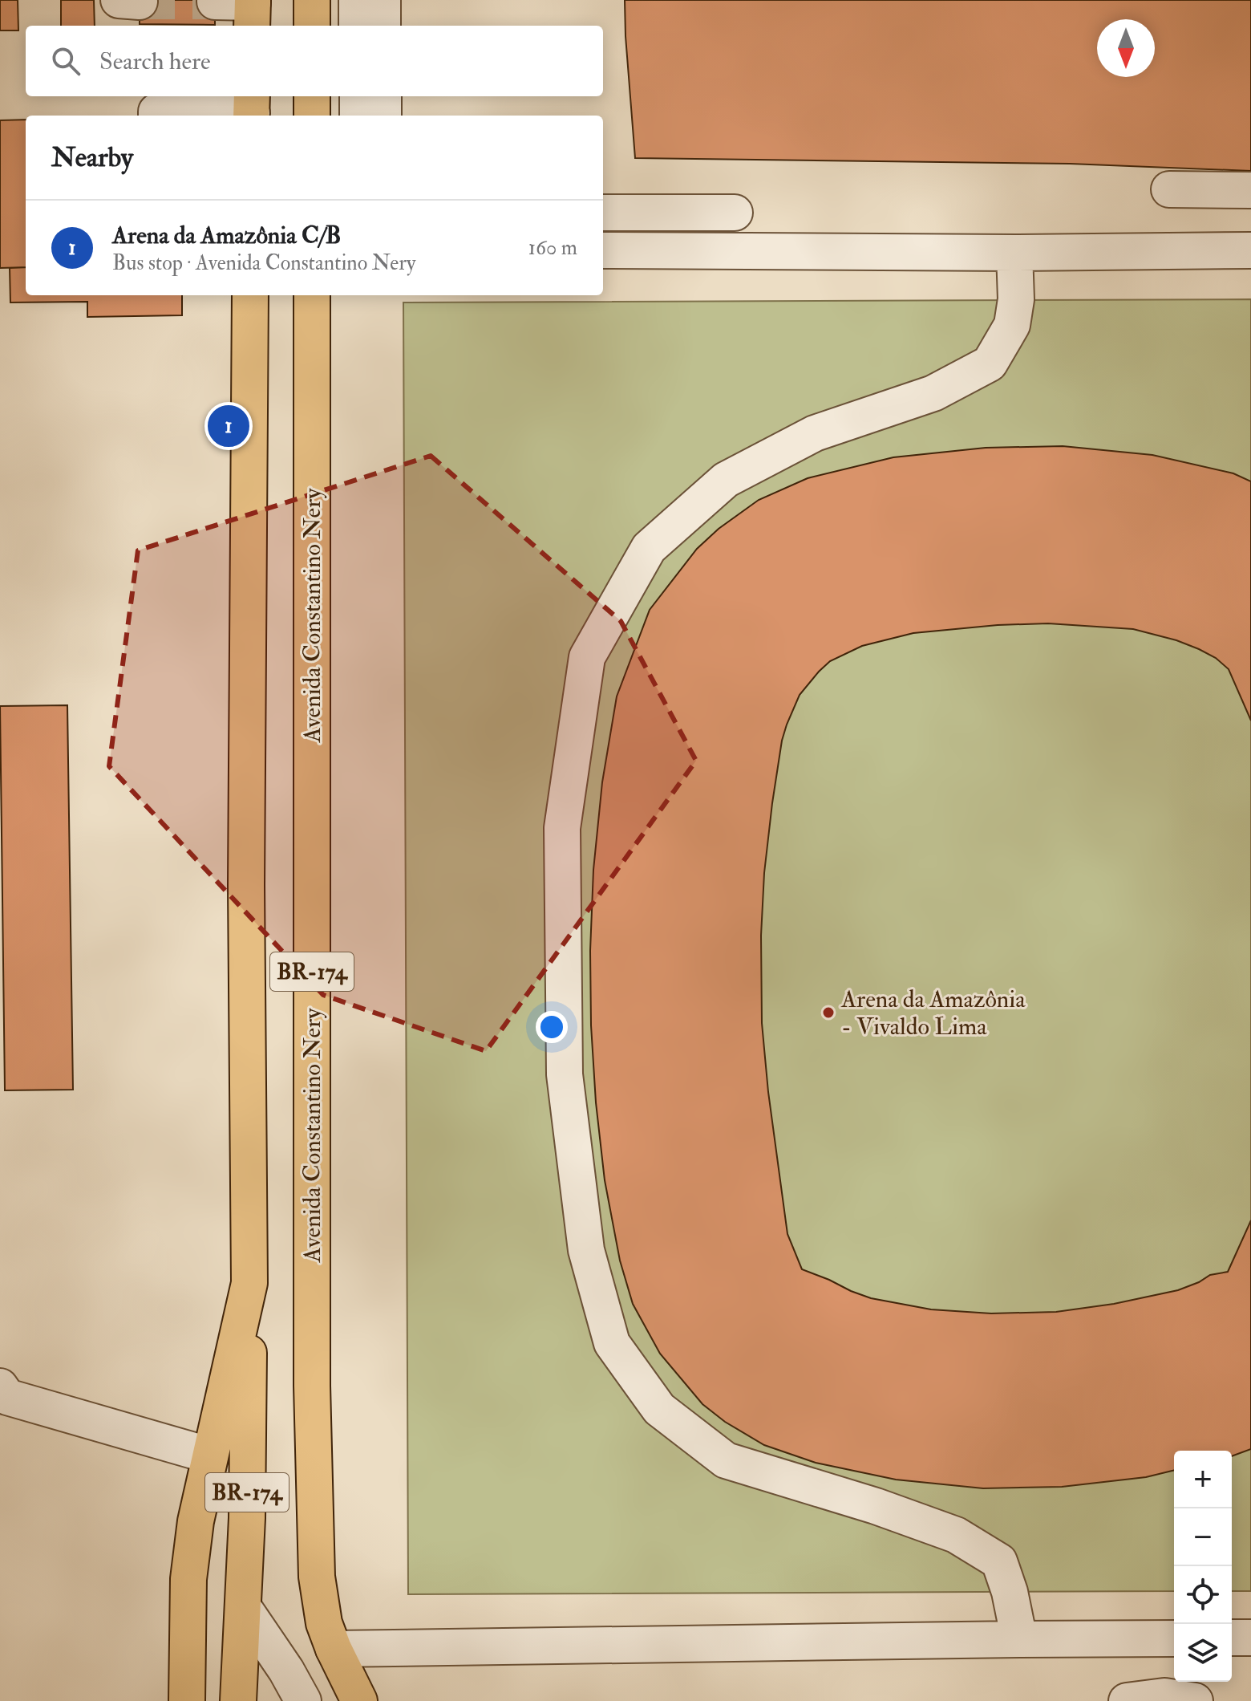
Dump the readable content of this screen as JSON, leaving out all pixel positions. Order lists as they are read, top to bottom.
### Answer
{
  "streets": {
    "highway": ["Avenida Constantino Nery", "BR-174"]
  },
  "places": ["Arena da Amazônia - Vivaldo Lima"],
  "north": "bottom",
  "page": {
    "search": "Search here",
    "heading": "Nearby",
    "list": [
      {
        "mark": "1",
        "name": "Arena da Amazônia C/B",
        "note": "Bus stop · Avenida Constantino Nery",
        "value": "160 m"
      }
    ],
    "pins": "1",
    "map_buttons": ["+", "−"]
  }
}
